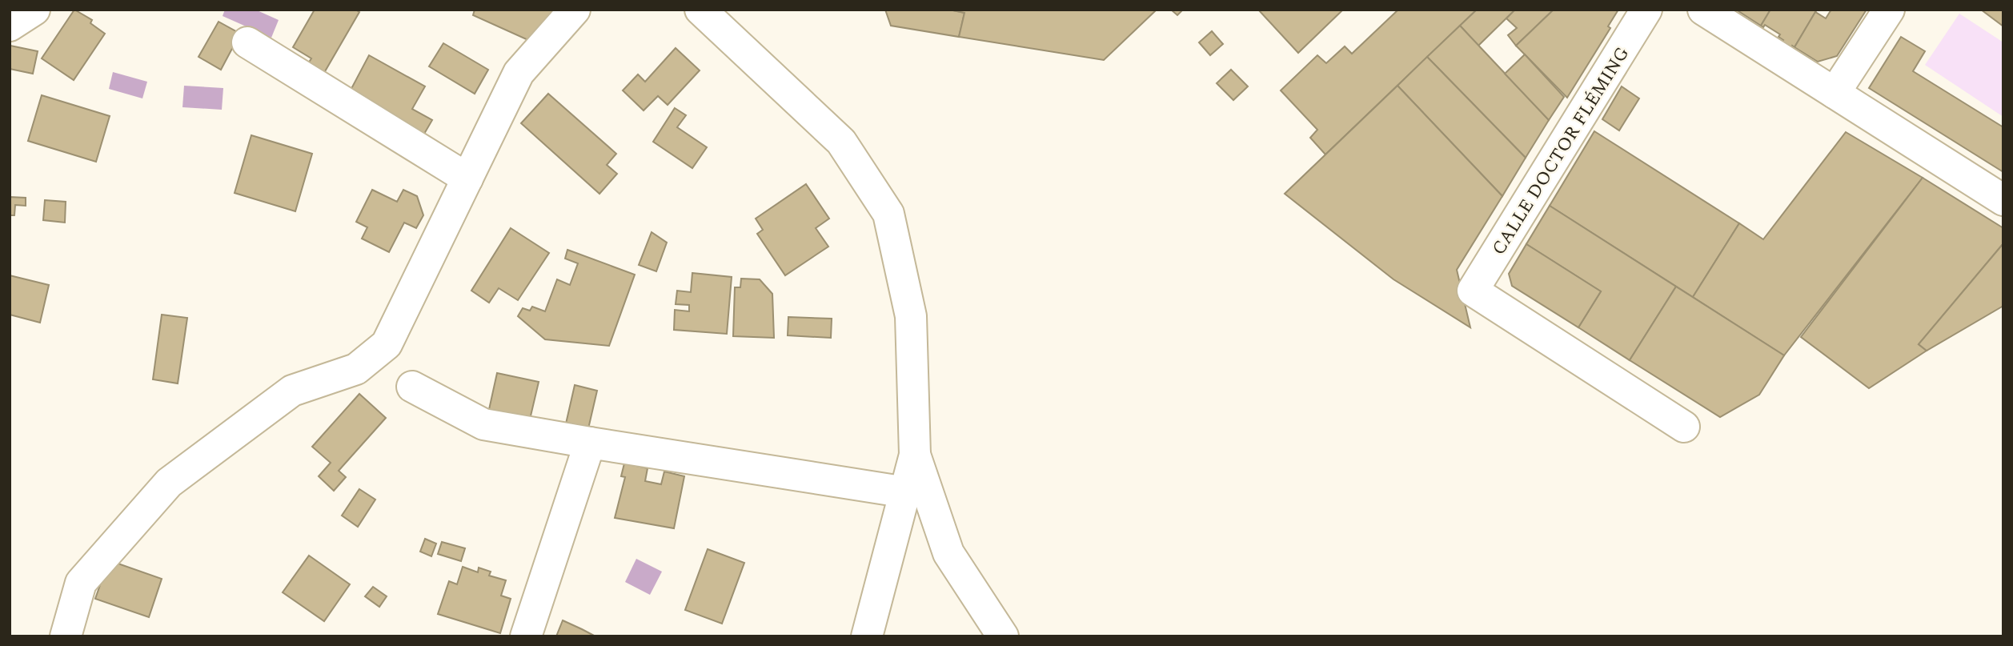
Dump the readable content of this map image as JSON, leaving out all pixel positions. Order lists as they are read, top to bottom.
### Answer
{
  "streets": {
    "street": ["CALLE DOCTOR FLÉMING"]
  }
}
